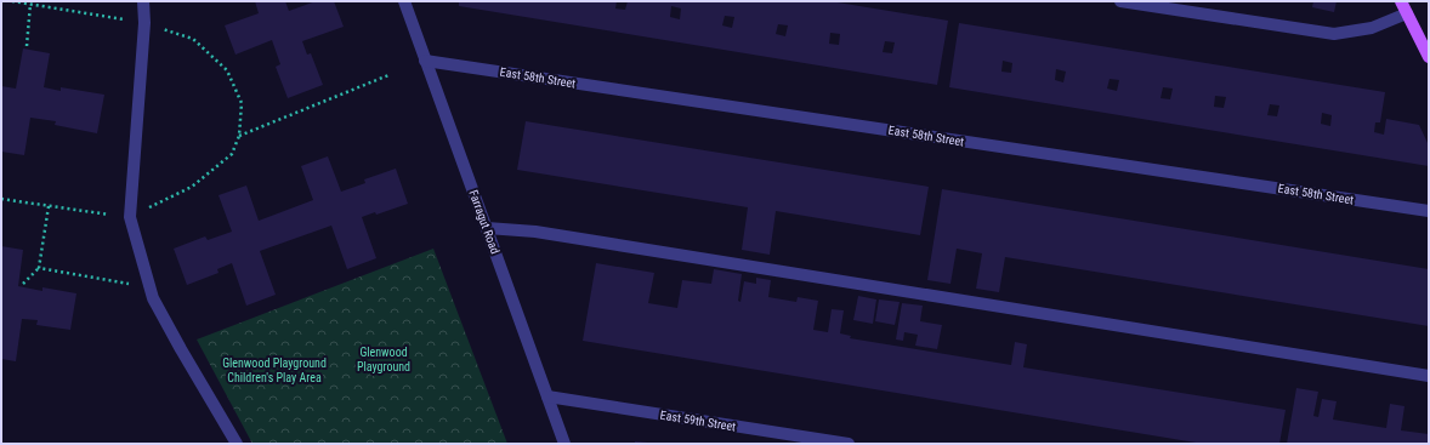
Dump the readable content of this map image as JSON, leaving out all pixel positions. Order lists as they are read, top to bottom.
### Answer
{
  "streets": {
    "street": ["East 58th Street", "Farragut Road", "East 59th Street"]
  },
  "crossings": [
    ["East 58th Street", "Farragut Road"],
    ["Farragut Road", "East 59th Street"]
  ],
  "parks": ["Glenwood Playground", "Glenwood Playground Children's Play Area"]
}
